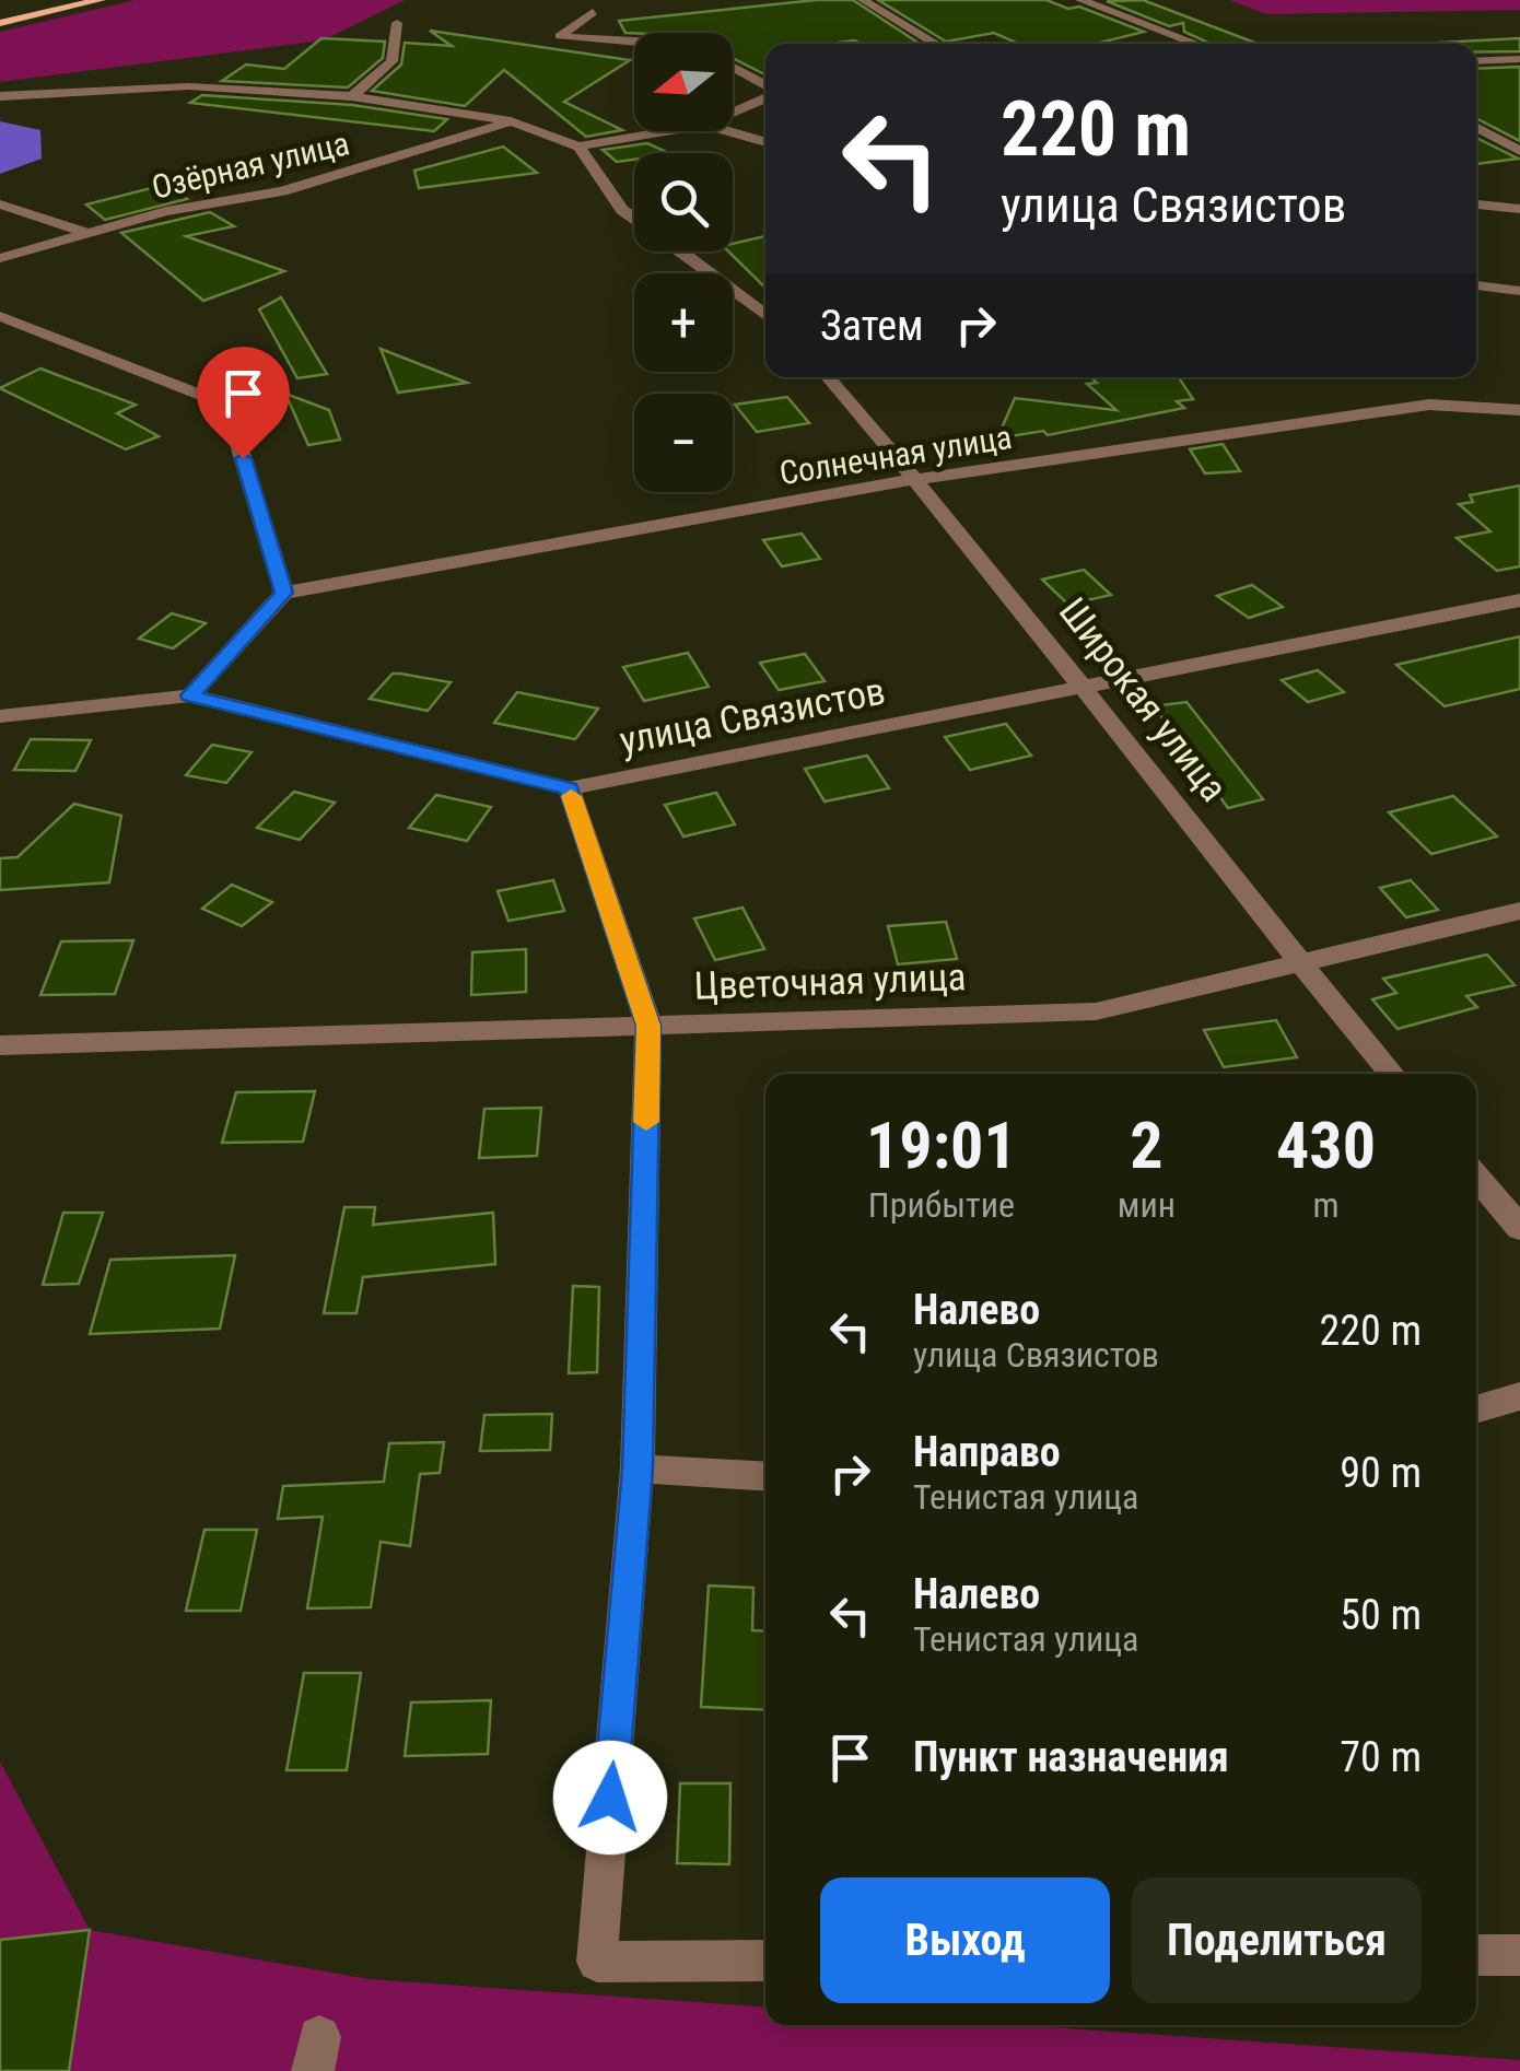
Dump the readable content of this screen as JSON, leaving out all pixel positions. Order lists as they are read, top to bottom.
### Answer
{
  "streets": {
    "street": [
      "Озёрная улица",
      "Солнечная улица",
      "Широкая улица",
      "улица Связистов",
      "Цветочная улица"
    ]
  },
  "crossings": [
    ["Солнечная улица", "Широкая улица"],
    ["Широкая улица", "улица Связистов"],
    ["Широкая улица", "Цветочная улица"]
  ],
  "north": "left",
  "page": {
    "map_buttons": ["+", "−"],
    "turn": ["220 m", "улица Связистов"],
    "then": "Затем",
    "eta": [
      "19:01",
      "Прибытие",
      "2",
      "мин",
      "430",
      "m"
    ],
    "list": [
      {
        "name": "Налево",
        "note": "улица Связистов",
        "value": "220 m"
      },
      {
        "name": "Направо",
        "note": "Тенистая улица",
        "value": "90 m"
      },
      {
        "name": "Налево",
        "note": "Тенистая улица",
        "value": "50 m"
      },
      {
        "name": "Пункт назначения",
        "value": "70 m"
      }
    ],
    "buttons": ["Выход", "Поделиться"]
  }
}
